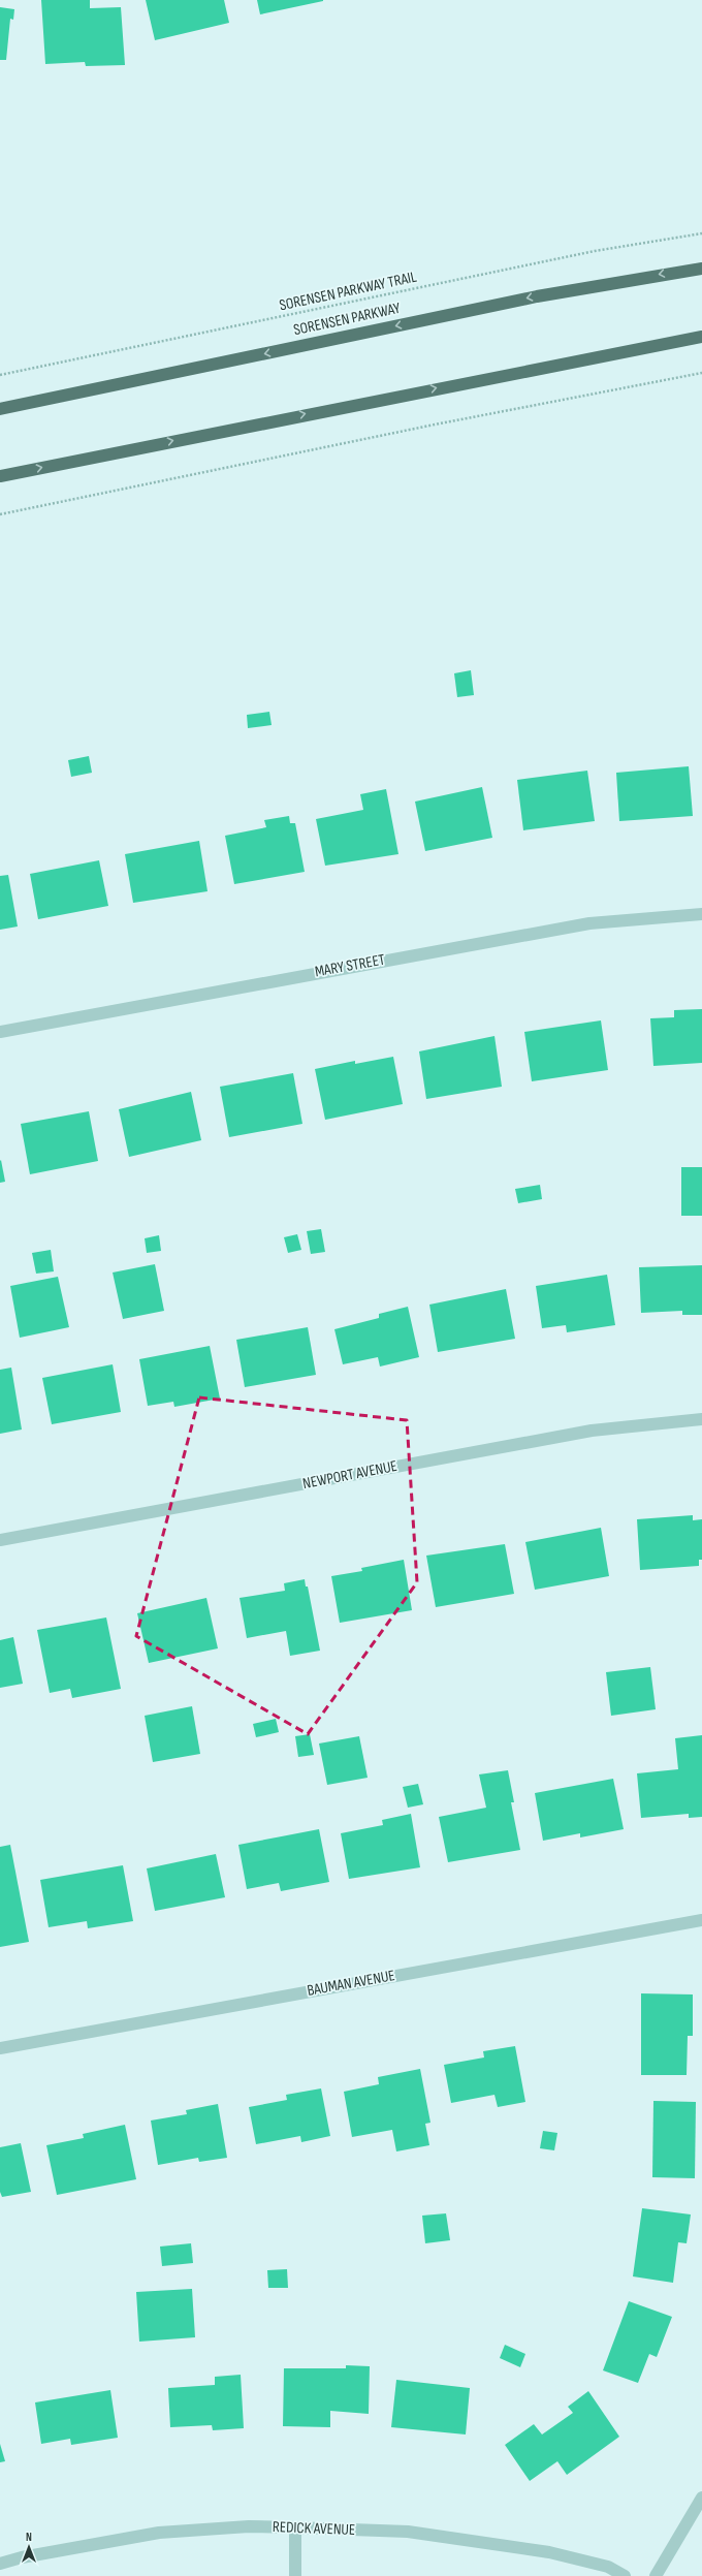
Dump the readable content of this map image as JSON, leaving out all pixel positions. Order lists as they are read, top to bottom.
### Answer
{
  "streets": {
    "main road": ["SORENSEN PARKWAY"],
    "street": [
      "MARY STREET",
      "NEWPORT AVENUE",
      "BAUMAN AVENUE",
      "REDICK AVENUE"
    ],
    "path": ["SORENSEN PARKWAY TRAIL"]
  },
  "north": "top"
}
